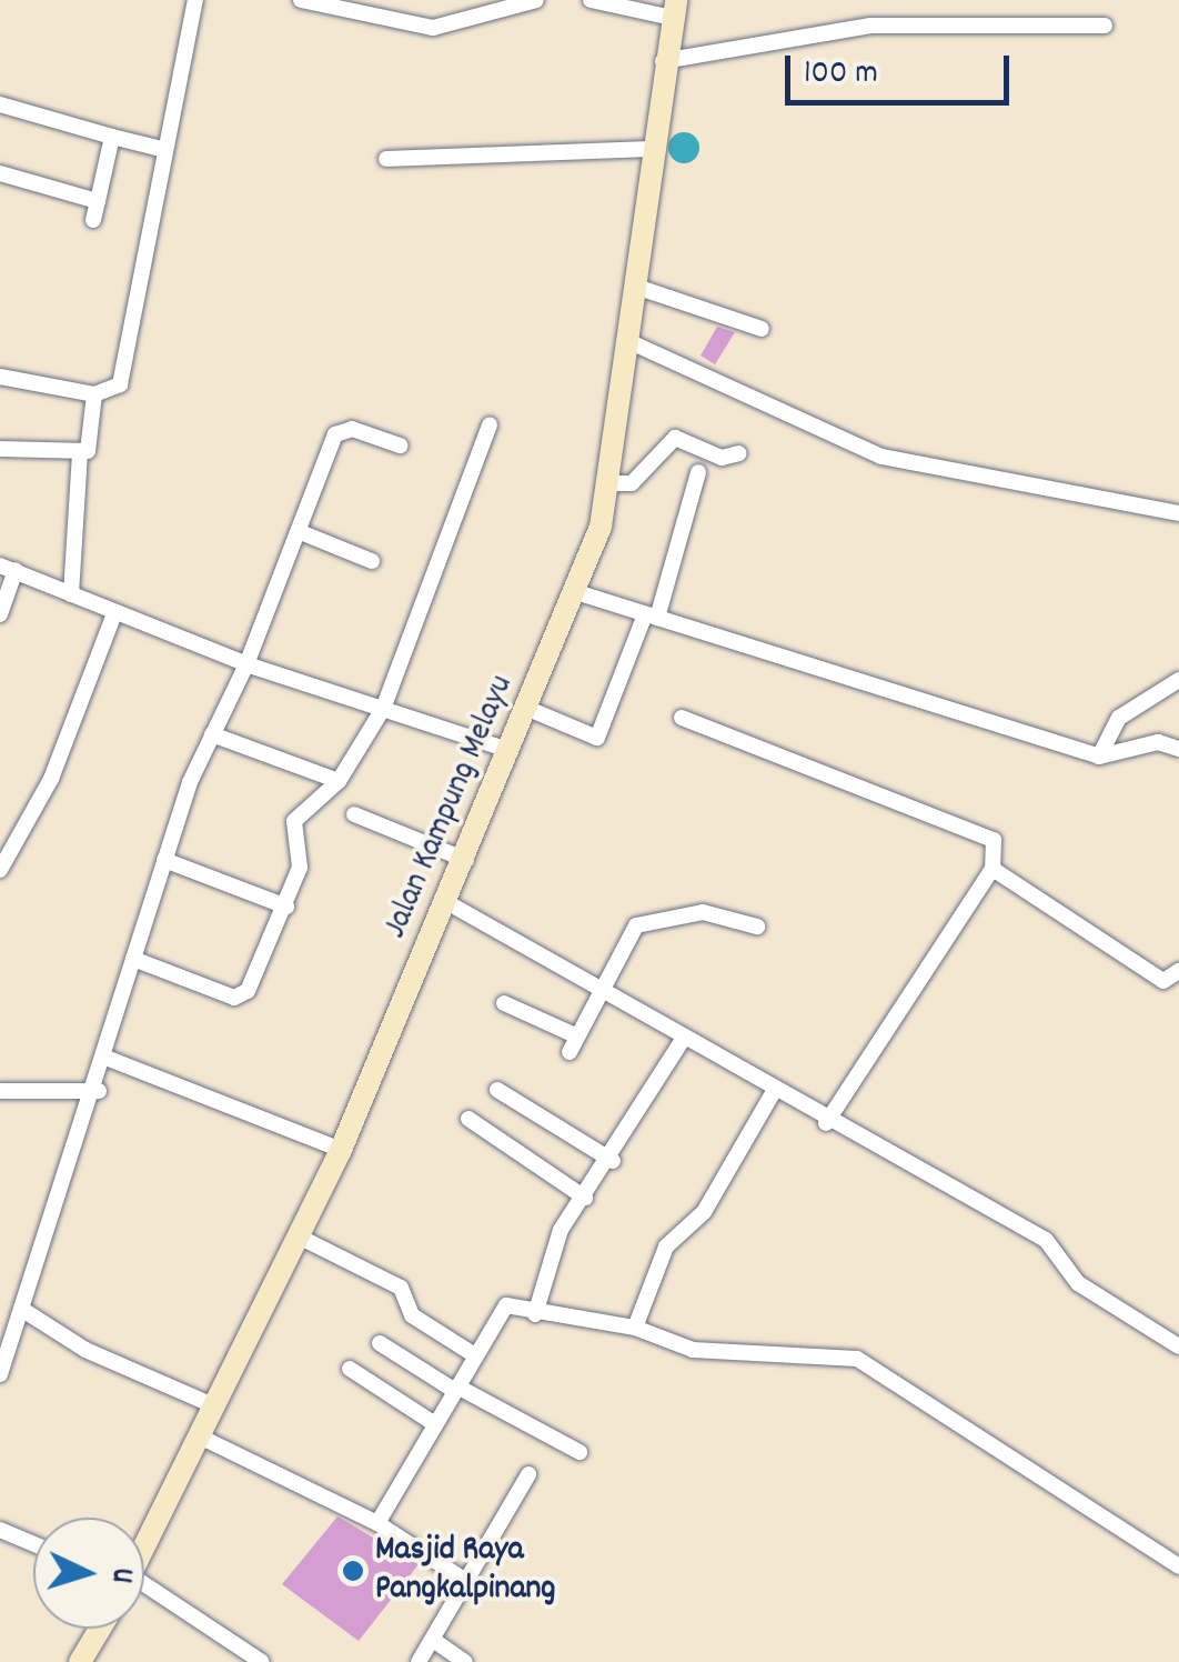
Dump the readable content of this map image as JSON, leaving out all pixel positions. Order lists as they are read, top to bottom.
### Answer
{
  "streets": {
    "main road": ["Jalan Kampung Melayu"]
  },
  "places": ["Masjid Raya Pangkalpinang"],
  "scale_bar": "100 m",
  "north": "right"
}
